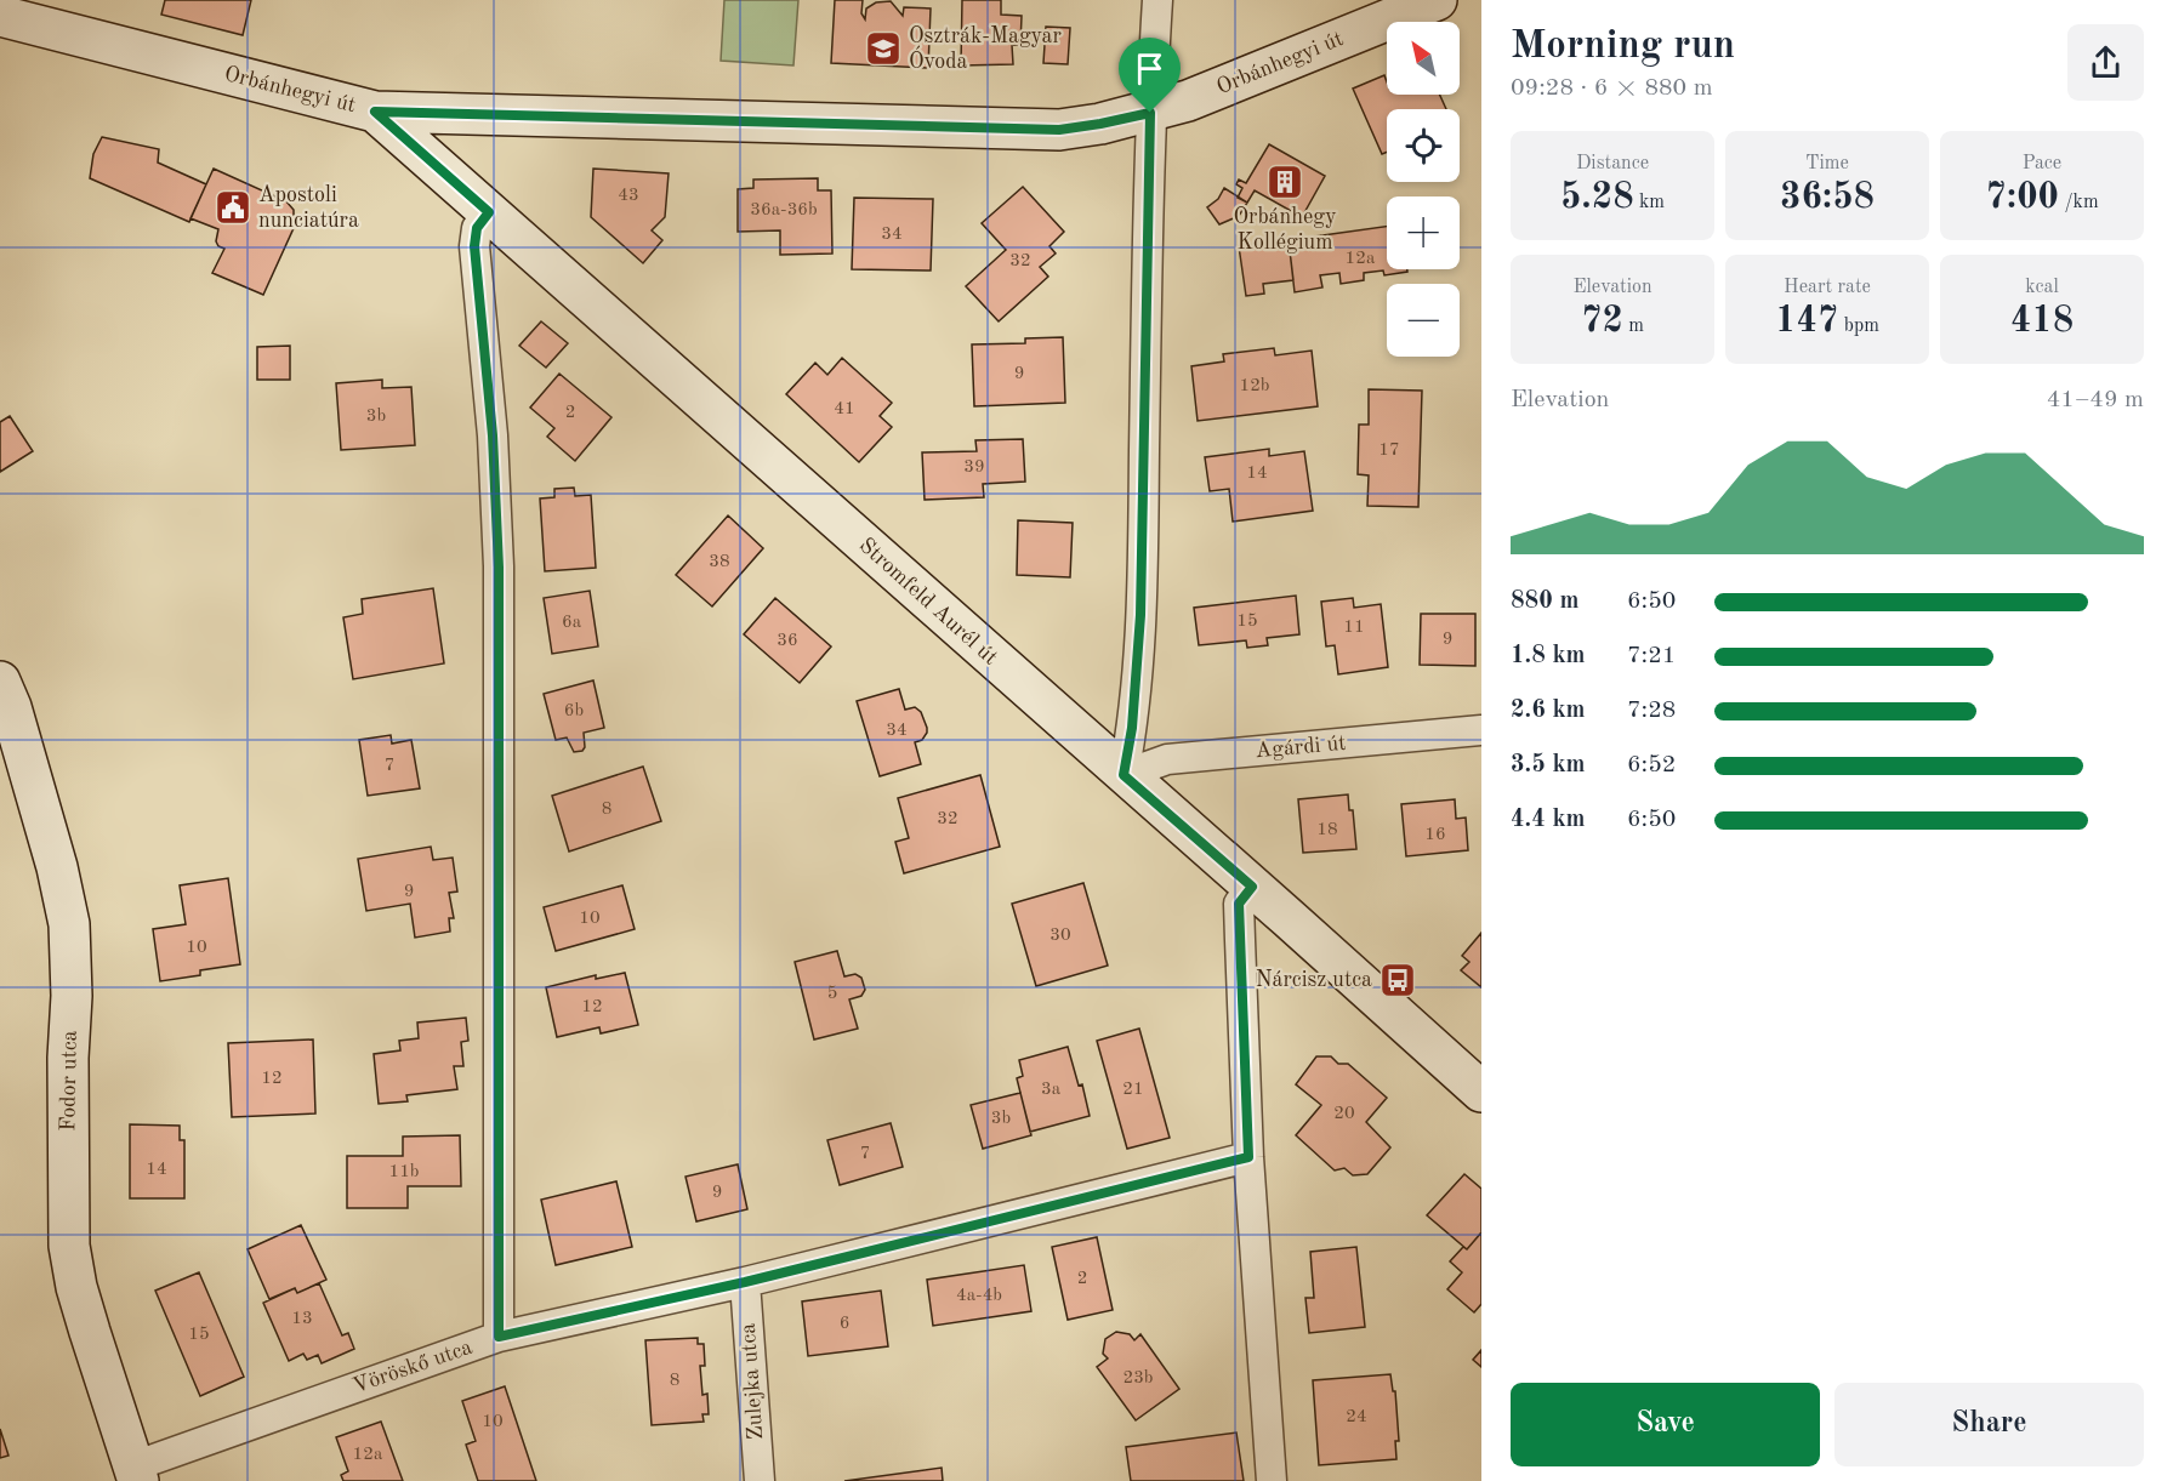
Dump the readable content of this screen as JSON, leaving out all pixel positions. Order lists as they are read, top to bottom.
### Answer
{
  "streets": {
    "street": [
      "Orbánhegyi út",
      "Stromfeld Aurél út",
      "Agárdi út",
      "Fodor utca",
      "Vöröskő utca",
      "Zulejka utca"
    ]
  },
  "crossings": [
    ["Orbánhegyi út", "Stromfeld Aurél út"],
    ["Stromfeld Aurél út", "Agárdi út"],
    ["Fodor utca", "Vöröskő utca"],
    ["Vöröskő utca", "Zulejka utca"]
  ],
  "places": {
    "school or university": ["Osztrák-Magyar Óvoda"],
    "building": ["Orbánhegy Kollégium"],
    "public building": ["Apostoli nunciatúra"],
    "bus stop": ["Nárcisz utca"]
  },
  "house_numbers": [
    "43",
    "36a-36b",
    "34",
    "12a",
    "32",
    "9",
    "12b",
    "41",
    "2",
    "3b",
    "17",
    "39",
    "14",
    "38",
    "15",
    "6a",
    "11",
    "9",
    "36",
    "6b",
    "34",
    "7",
    "8",
    "32",
    "18",
    "16",
    "9",
    "10",
    "30",
    "10",
    "5",
    "12",
    "12",
    "3a",
    "21",
    "20",
    "3b",
    "7",
    "14",
    "11b",
    "9",
    "2",
    "4a-4b",
    "13",
    "6",
    "15",
    "23b",
    "8",
    "24",
    "10",
    "12a"
  ],
  "north": "top left",
  "page": {
    "heading": ["Morning run", "09:28 · 6 × 880 m"],
    "map_buttons": ["+", "−"],
    "stats": [
      ["Distance", "5.28 km"],
      ["Time", "36:58"],
      ["Pace", "7:00 /km"],
      ["Elevation", "72 m"],
      ["Heart rate", "147 bpm"],
      ["kcal", "418"]
    ],
    "chart": ["Elevation", "41–49 m"],
    "list": [
      {
        "name": "880 m",
        "note": "6:50"
      },
      {
        "name": "1.8 km",
        "note": "7:21"
      },
      {
        "name": "2.6 km",
        "note": "7:28"
      },
      {
        "name": "3.5 km",
        "note": "6:52"
      },
      {
        "name": "4.4 km",
        "note": "6:50"
      }
    ],
    "buttons": ["Save", "Share"]
  }
}
